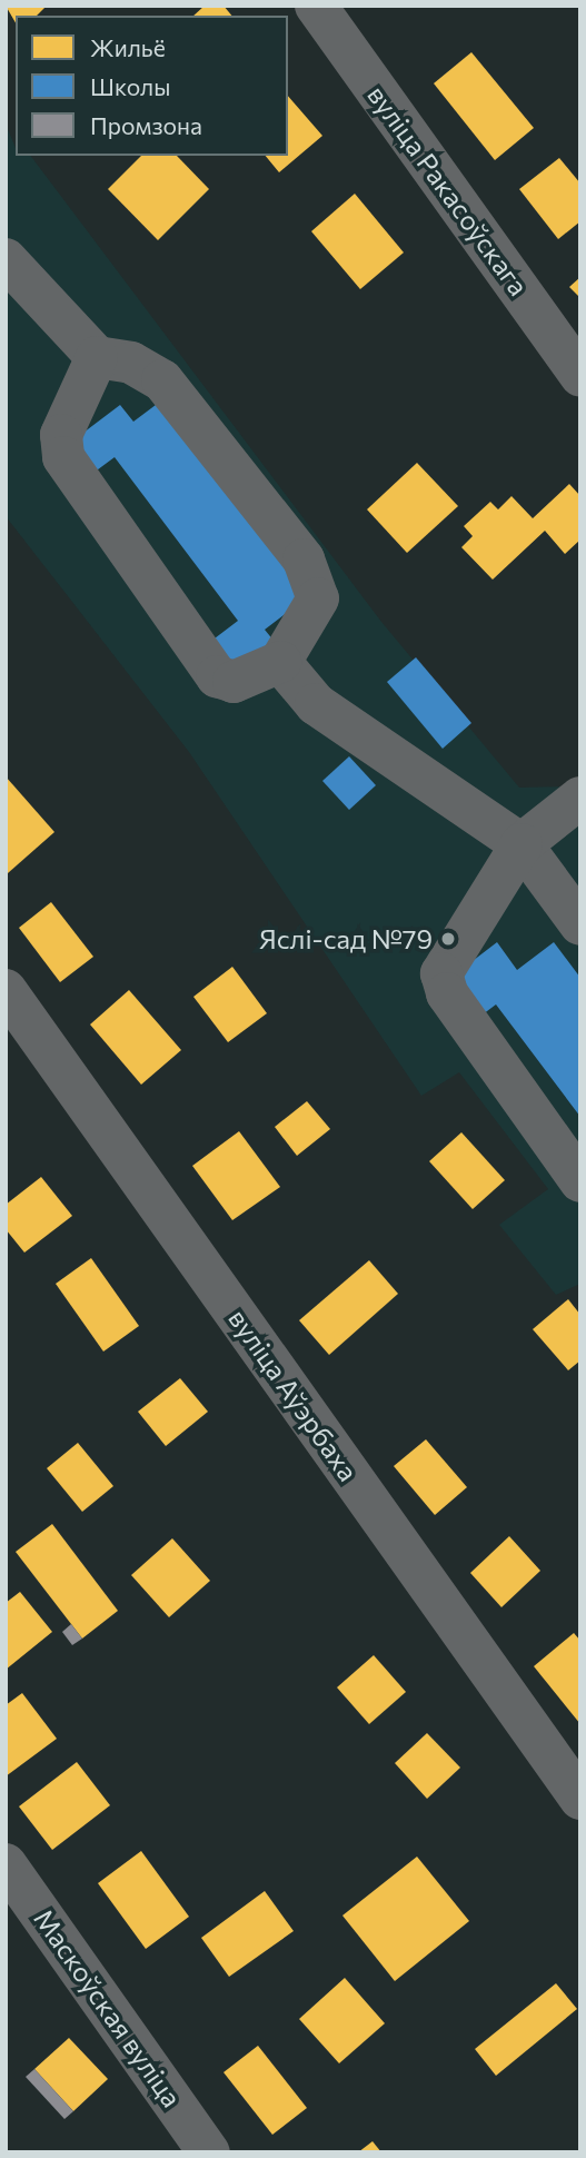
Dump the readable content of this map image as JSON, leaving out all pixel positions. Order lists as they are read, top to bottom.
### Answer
{
  "streets": {
    "street": ["вуліца Ракасоўскага", "вуліца Аўэрбаха", "Маскоўская вуліца"]
  },
  "places": ["Яслі-сад №79"],
  "legend": ["Жильё", "Школы", "Промзона"]
}
